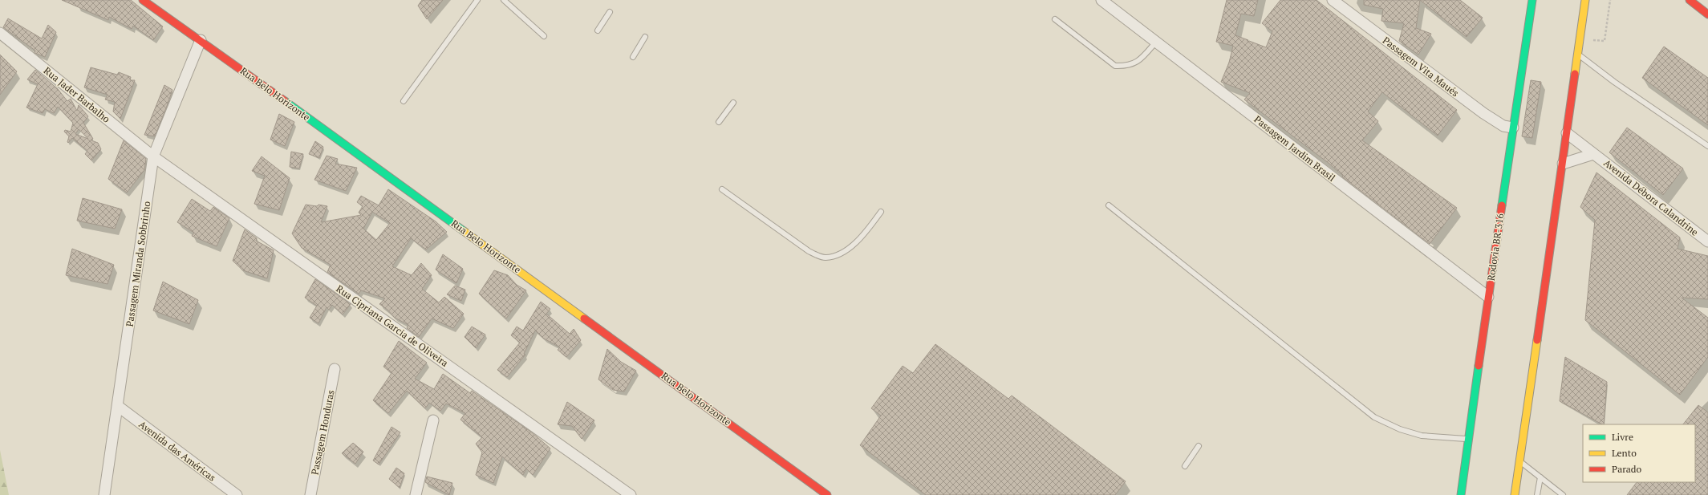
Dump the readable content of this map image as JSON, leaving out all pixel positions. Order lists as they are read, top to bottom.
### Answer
{
  "streets": {
    "main road": ["Rua Belo Horizonte", "Rodovia BR-316"],
    "street": [
      "Passagem Vita Maués",
      "Rua Jader Barbalho",
      "Passagem Jardim Brasil",
      "Avenida Débora Calandrine",
      "Passagem Miranda Sobbrinho",
      "Rua Cipriana Garcia de Oliveira",
      "Passagem Honduras",
      "Avenida das Américas"
    ]
  },
  "crossings": [
    ["Passagem Vita Maués", "Rodovia BR-316"],
    ["Rua Belo Horizonte", "Passagem Miranda Sobbrinho"],
    ["Rua Jader Barbalho", "Passagem Miranda Sobbrinho"],
    ["Rua Jader Barbalho", "Rua Cipriana Garcia de Oliveira"],
    ["Passagem Jardim Brasil", "Rodovia BR-316"],
    ["Passagem Miranda Sobbrinho", "Rua Cipriana Garcia de Oliveira"],
    ["Passagem Miranda Sobbrinho", "Avenida das Américas"]
  ],
  "legend": ["Livre", "Lento", "Parado"]
}
